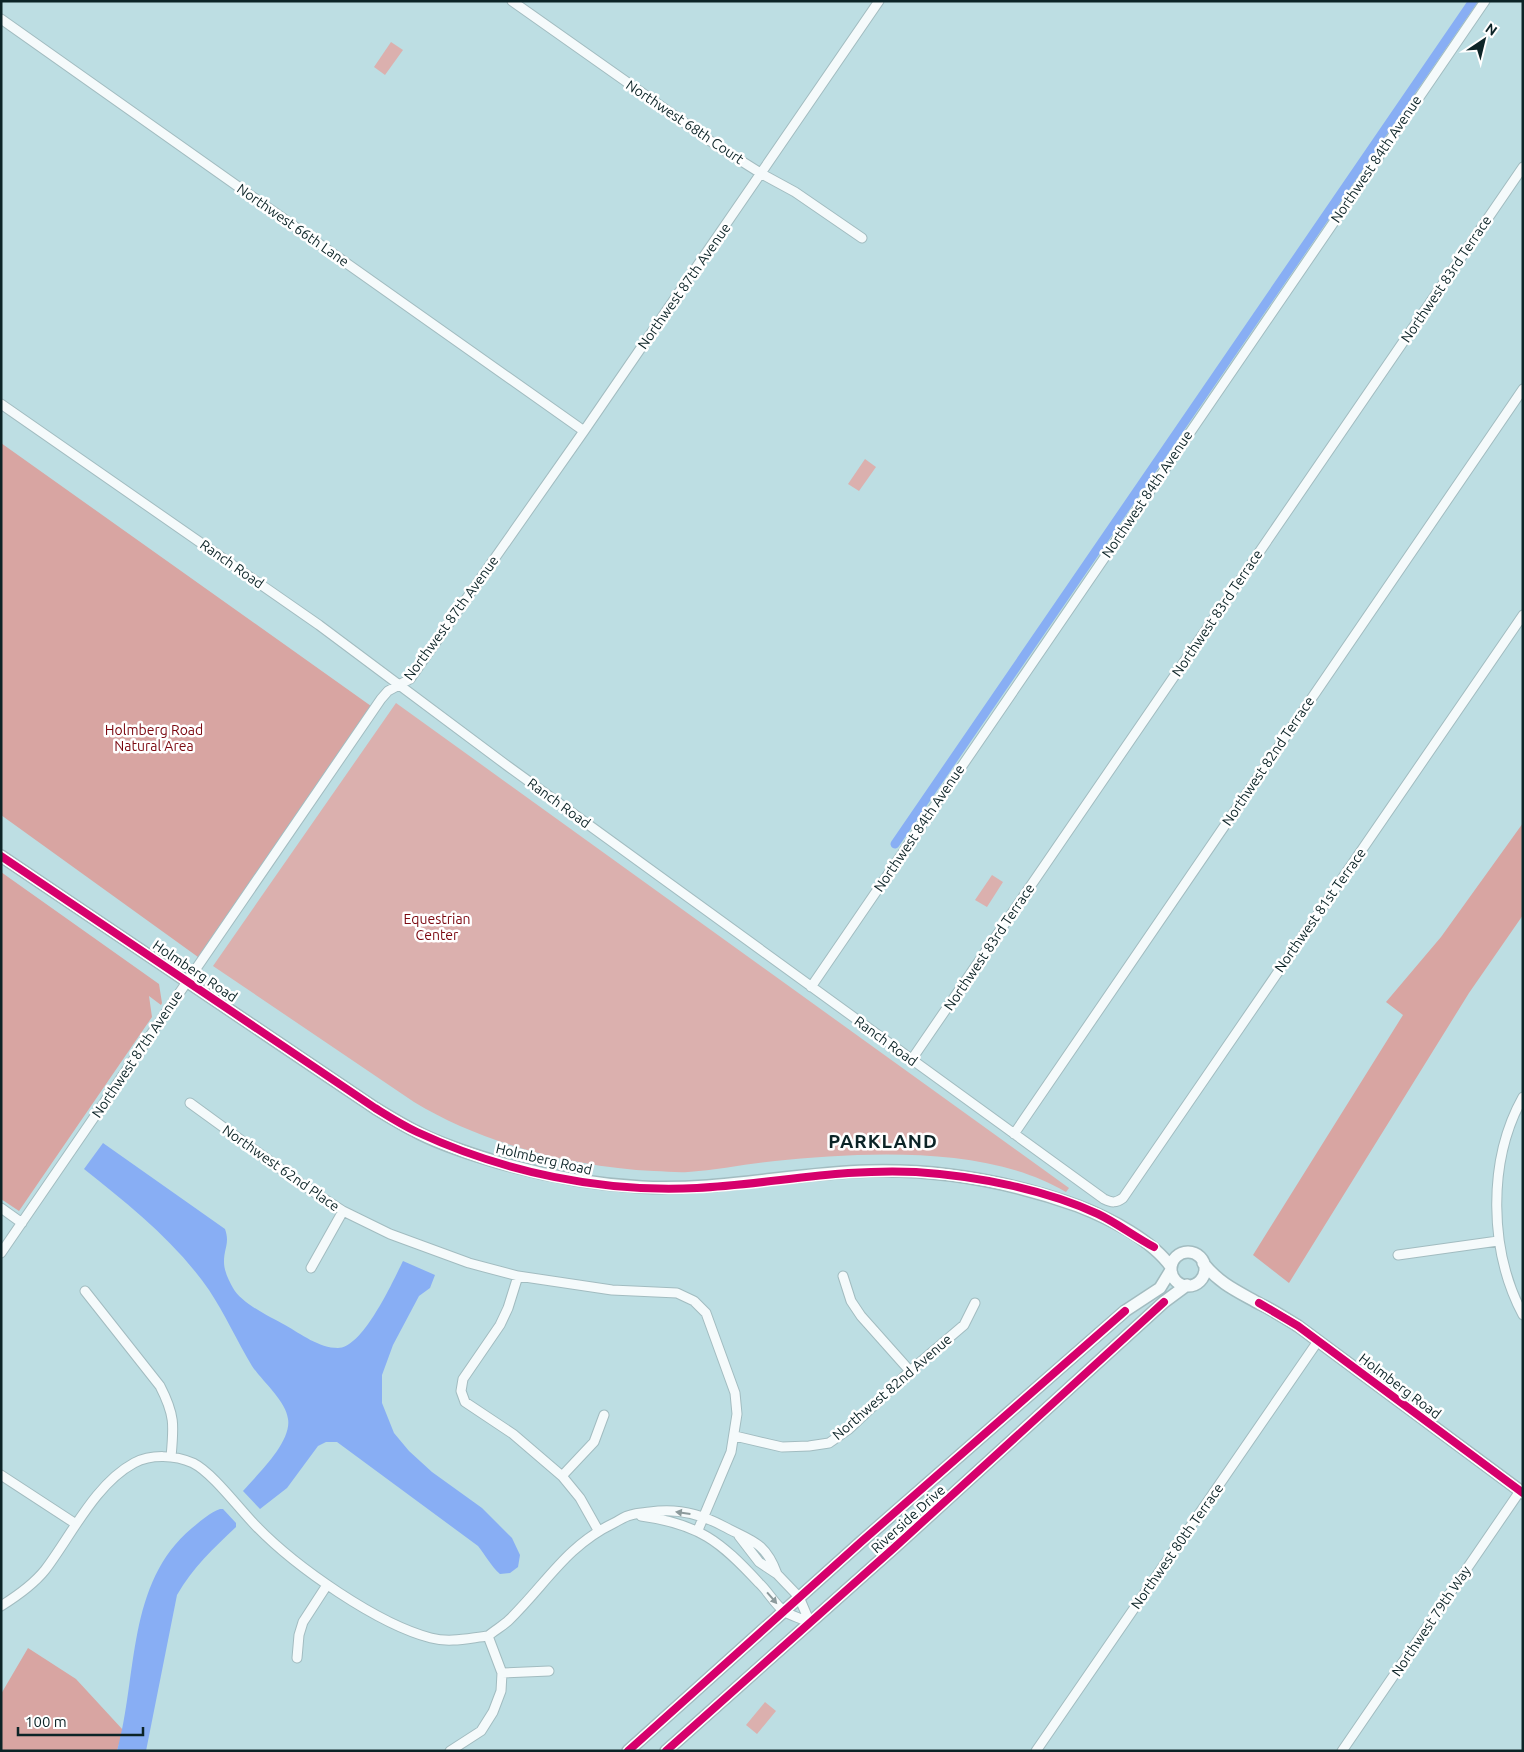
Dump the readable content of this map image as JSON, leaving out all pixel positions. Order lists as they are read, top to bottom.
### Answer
{
  "streets": {
    "street": [
      "Northwest 68th Court",
      "Northwest 84th Avenue",
      "Northwest 66th Lane",
      "Northwest 83rd Terrace",
      "Northwest 87th Avenue",
      "Ranch Road",
      "Northwest 82nd Terrace",
      "Northwest 81st Terrace",
      "Holmberg Road",
      "Northwest 62nd Place",
      "Northwest 82nd Avenue",
      "Riverside Drive",
      "Northwest 80th Terrace",
      "Northwest 79th Way"
    ]
  },
  "crossings": [
    ["Northwest 68th Court", "Northwest 87th Avenue"],
    ["Northwest 84th Avenue", "Ranch Road"],
    ["Northwest 66th Lane", "Northwest 87th Avenue"],
    ["Northwest 83rd Terrace", "Ranch Road"],
    ["Northwest 87th Avenue", "Ranch Road"],
    ["Northwest 87th Avenue", "Holmberg Road"],
    ["Ranch Road", "Northwest 82nd Terrace"],
    ["Ranch Road", "Northwest 81st Terrace"],
    ["Holmberg Road", "Riverside Drive"],
    ["Holmberg Road", "Northwest 80th Terrace"],
    ["Holmberg Road", "Northwest 79th Way"],
    ["Northwest 62nd Place", "Northwest 82nd Avenue"]
  ],
  "districts": ["PARKLAND"],
  "parks": ["Holmberg Road Natural Area", "Equestrian Center"],
  "scale_bar": "100 m",
  "north": "top right"
}
